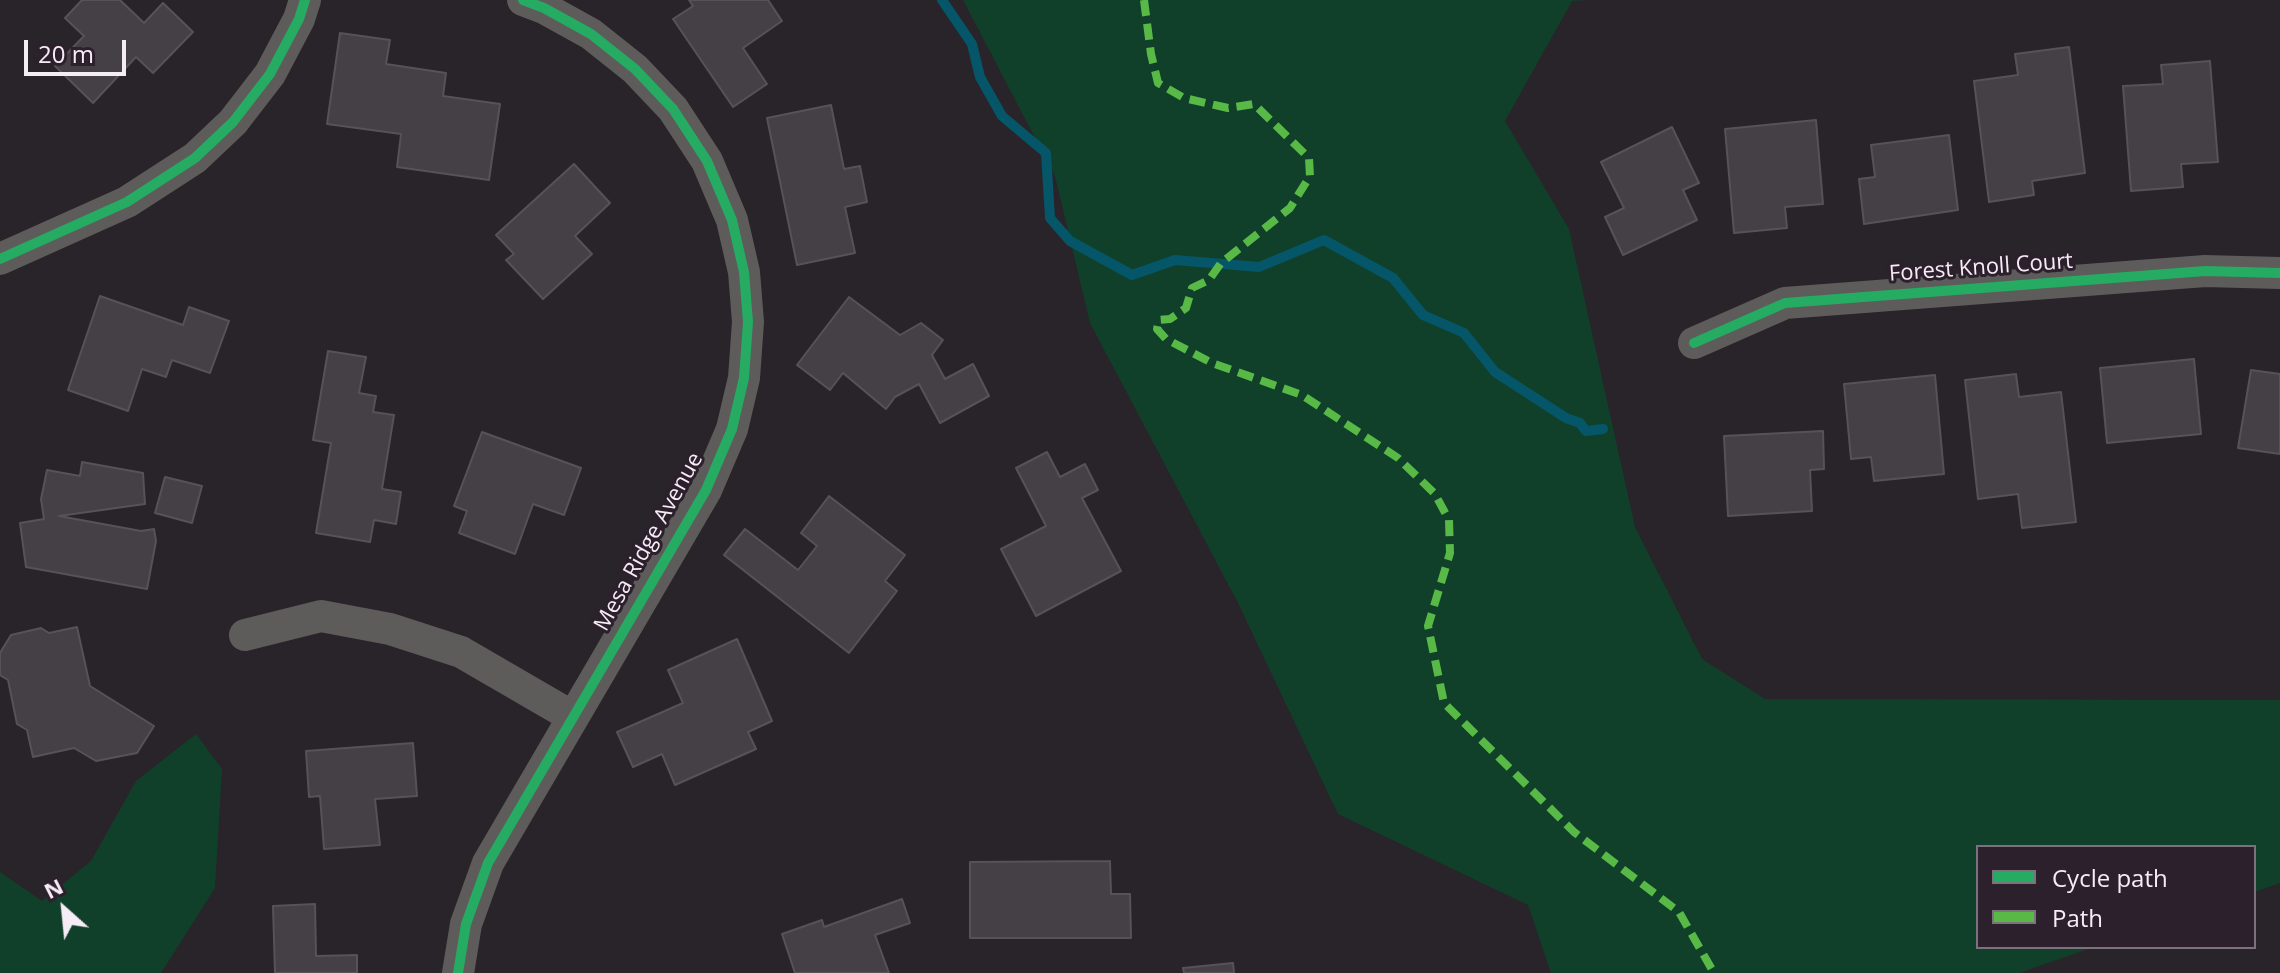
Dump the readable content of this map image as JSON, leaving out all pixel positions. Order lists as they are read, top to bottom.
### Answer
{
  "streets": {
    "street": ["Forest Knoll Court", "Mesa Ridge Avenue"]
  },
  "legend": ["Cycle path", "Path"],
  "scale_bar": "20 m",
  "north": "top left"
}
